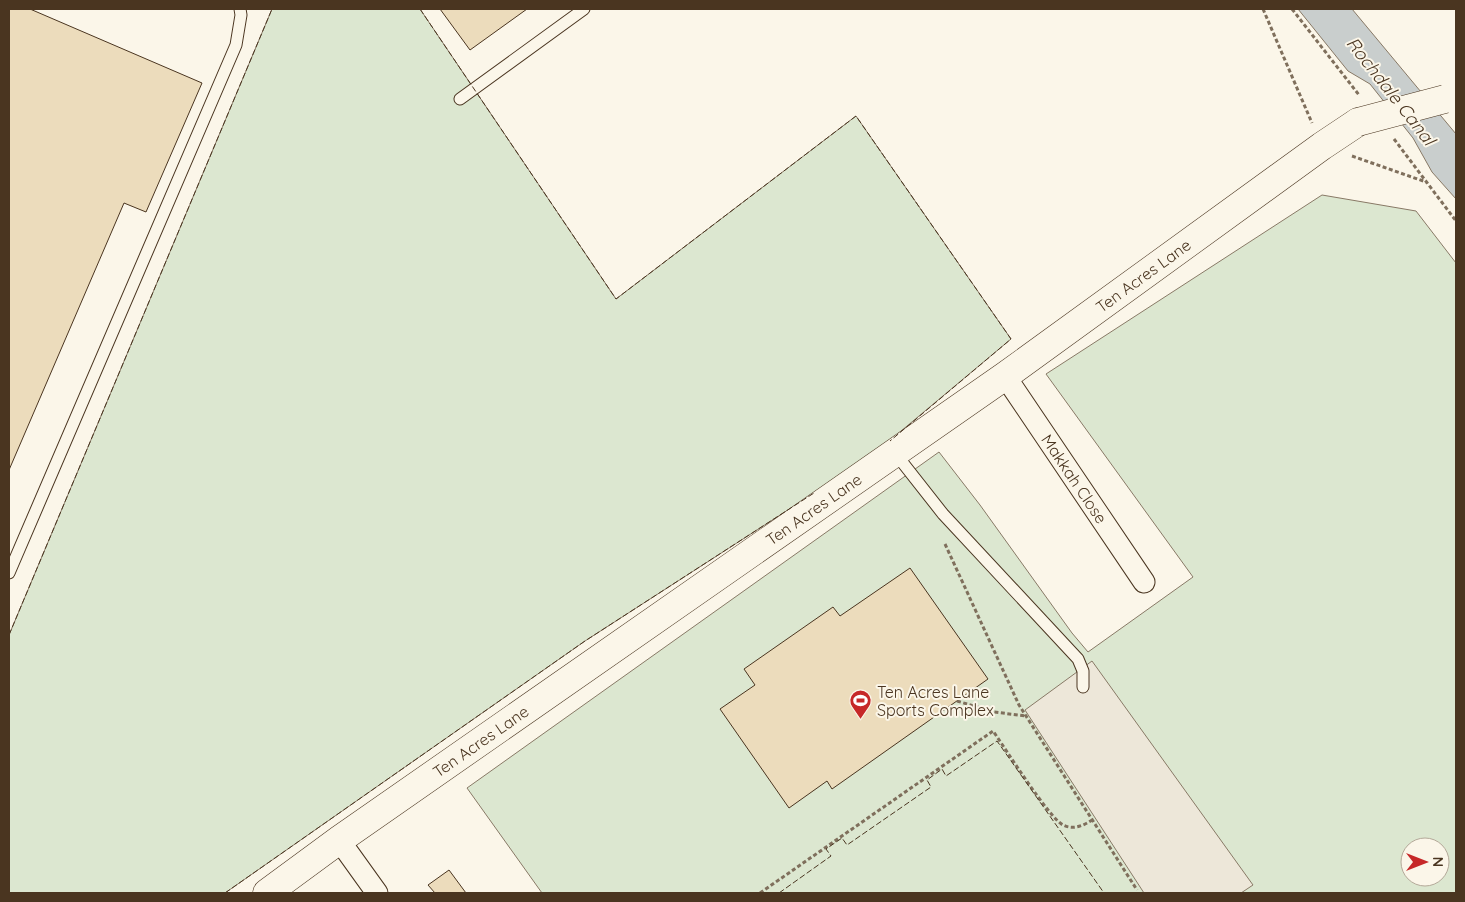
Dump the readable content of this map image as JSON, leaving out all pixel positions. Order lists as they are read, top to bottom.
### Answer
{
  "streets": {
    "street": ["Ten Acres Lane", "Makkah Close"]
  },
  "crossings": [
    ["Ten Acres Lane", "Makkah Close"]
  ],
  "water": ["Rochdale Canal"],
  "places": {
    "sports": ["Ten Acres Lane Sports Complex"]
  },
  "north": "right"
}
